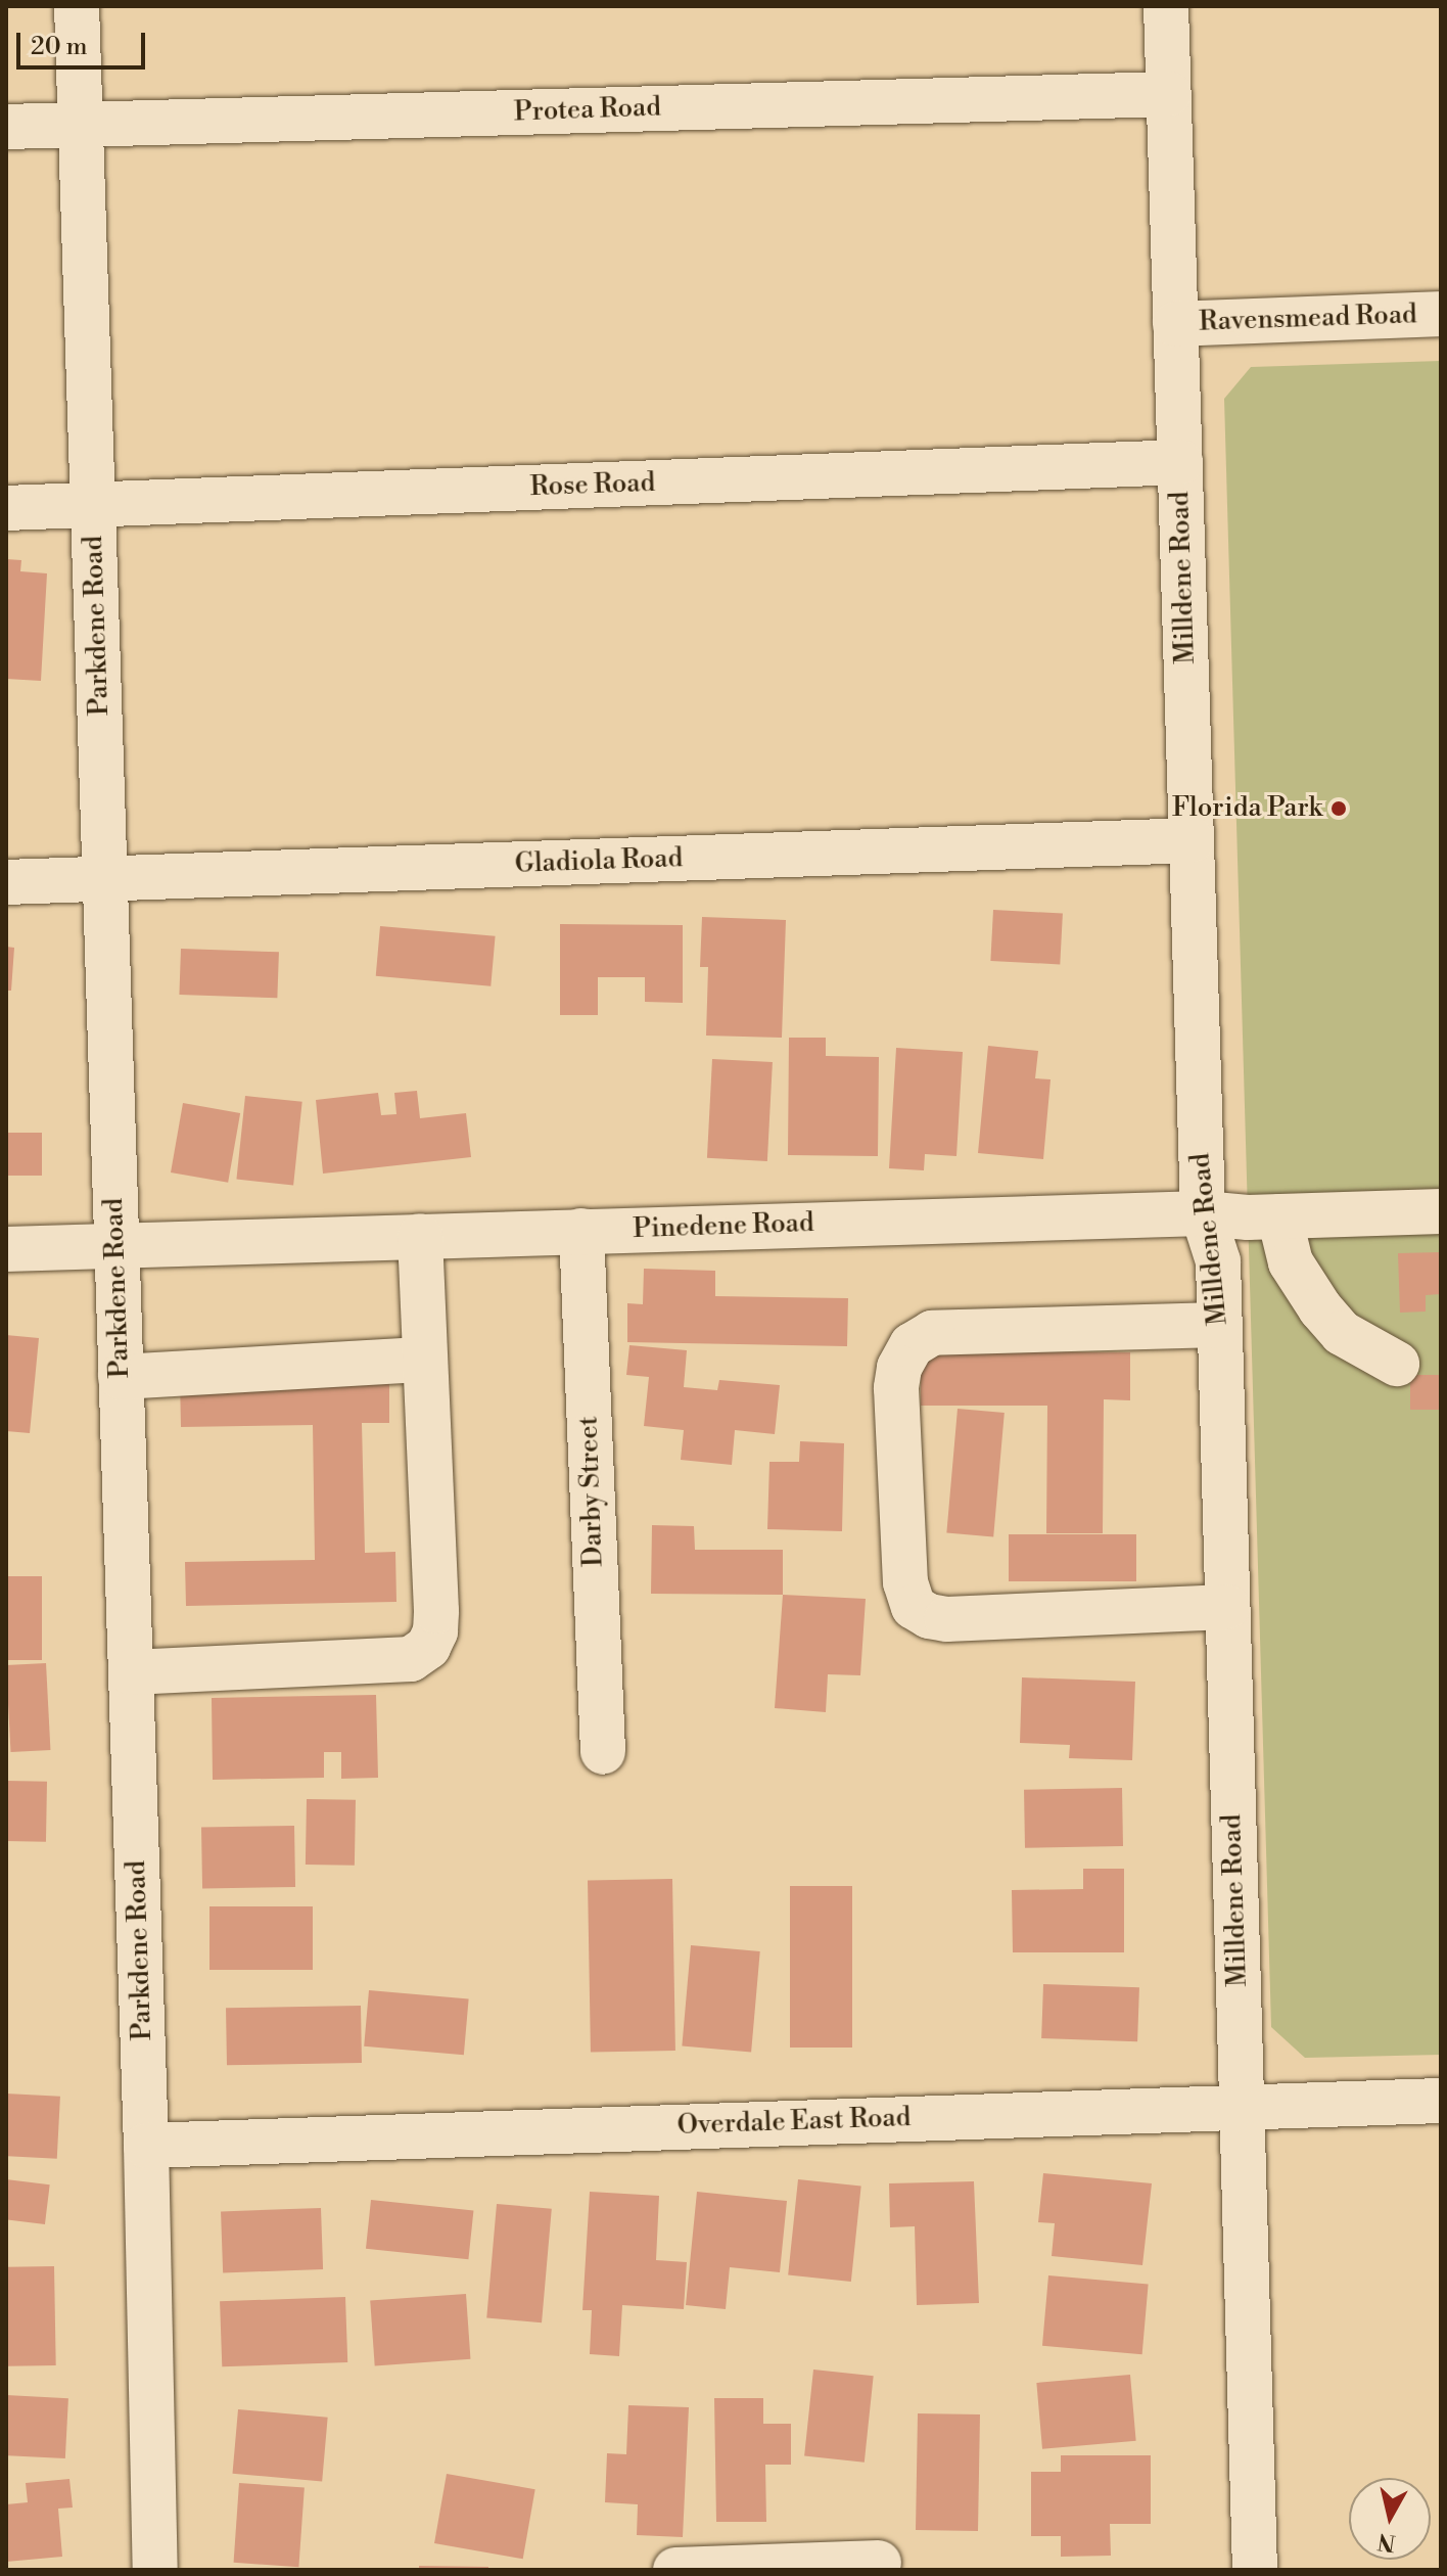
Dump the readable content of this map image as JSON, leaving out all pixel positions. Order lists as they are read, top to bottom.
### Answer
{
  "streets": {
    "street": [
      "Protea Road",
      "Ravensmead Road",
      "Rose Road",
      "Milldene Road",
      "Parkdene Road",
      "Gladiola Road",
      "Pinedene Road",
      "Darby Street",
      "Overdale East Road"
    ]
  },
  "crossings": [
    ["Protea Road", "Milldene Road"],
    ["Protea Road", "Parkdene Road"],
    ["Ravensmead Road", "Milldene Road"],
    ["Rose Road", "Milldene Road"],
    ["Rose Road", "Parkdene Road"],
    ["Milldene Road", "Gladiola Road"],
    ["Milldene Road", "Pinedene Road"],
    ["Milldene Road", "Overdale East Road"],
    ["Parkdene Road", "Gladiola Road"],
    ["Parkdene Road", "Pinedene Road"],
    ["Parkdene Road", "Overdale East Road"],
    ["Pinedene Road", "Darby Street"]
  ],
  "places": ["Florida Park"],
  "scale_bar": "20 m",
  "north": "bottom"
}
